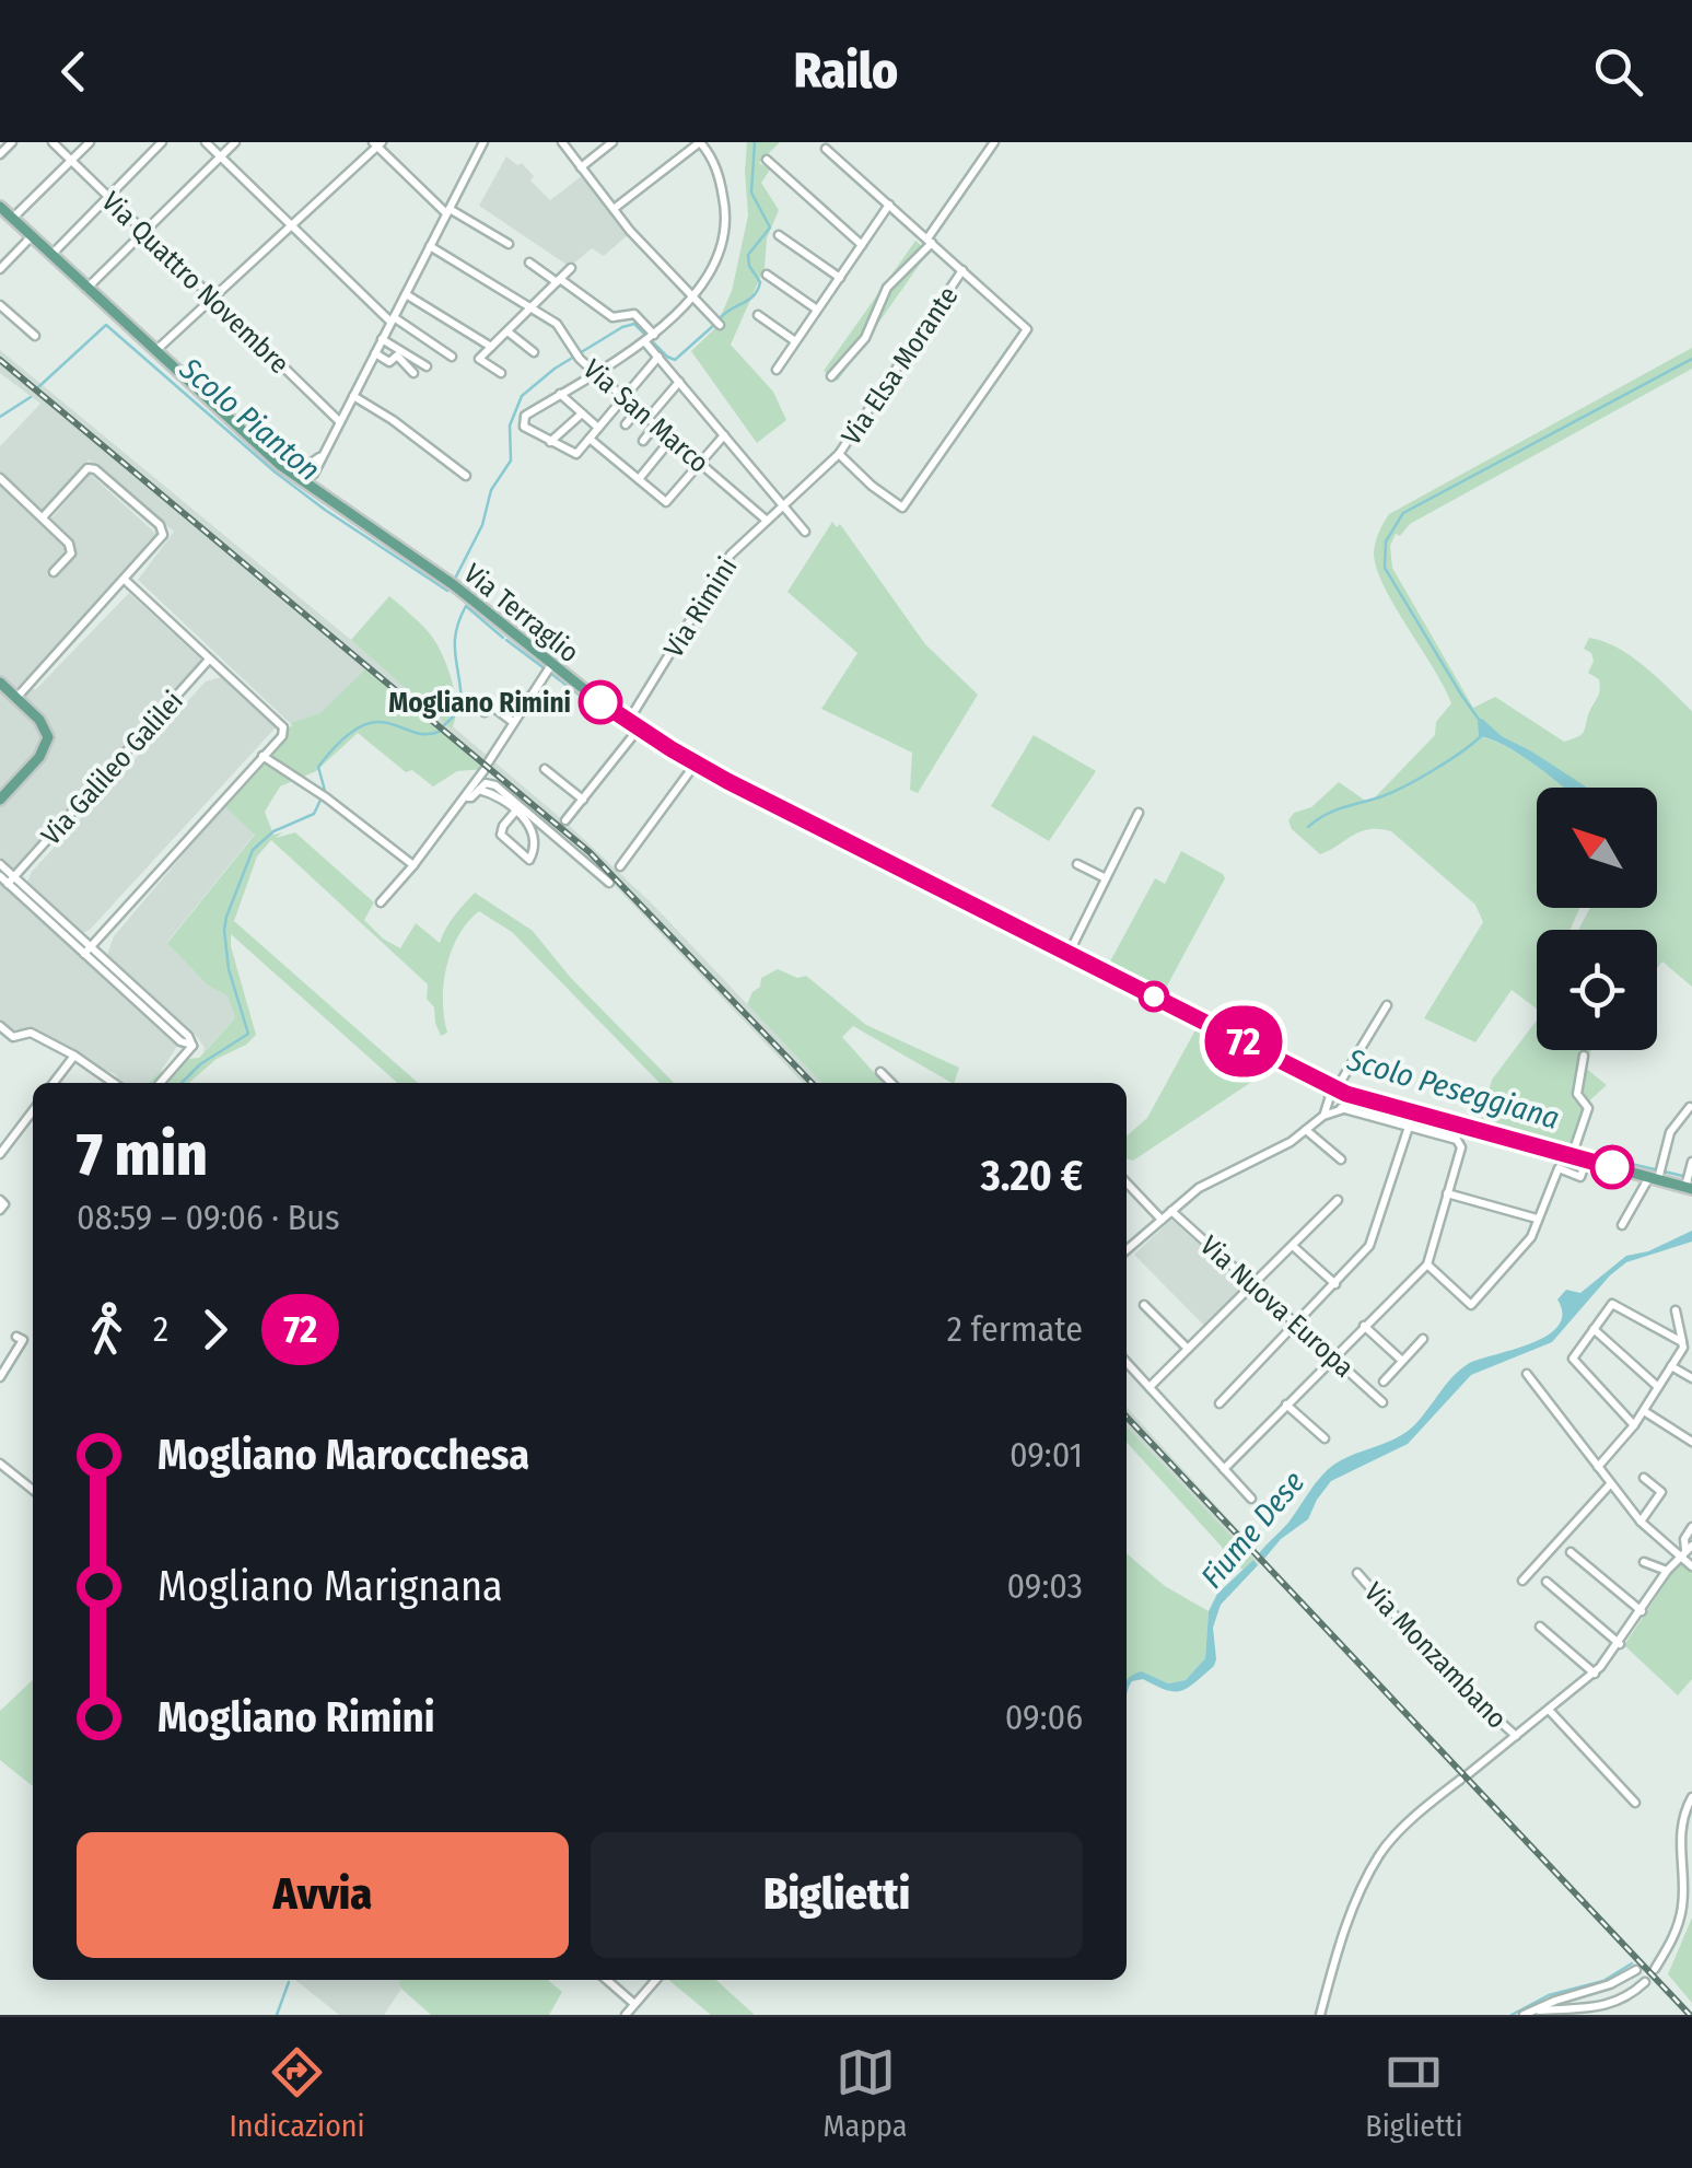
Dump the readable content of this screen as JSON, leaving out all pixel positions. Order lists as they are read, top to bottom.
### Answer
{
  "streets": {
    "main road": ["Via Terraglio"],
    "street": [
      "Via Quattro Novembre",
      "Via Elsa Morante",
      "Via San Marco",
      "Via Rimini",
      "Via Galileo Galilei",
      "Via Nuova Europa",
      "Via Monzambano"
    ]
  },
  "crossings": [
    ["Via Elsa Morante", "Via Rimini"],
    ["Via San Marco", "Via Rimini"],
    ["Via Rimini", "Via Terraglio"]
  ],
  "water": ["Scolo Pianton", "Scolo Peseggiana", "Fiume Dese"],
  "places": ["Mogliano Rimini"],
  "lines": ["bus line 72"],
  "north": "top left",
  "page": {
    "header": "Railo",
    "on_map": "72",
    "heading": ["7 min", "08:59 – 09:06 · Bus", "3.20 €"],
    "legs": ["2", "72", "2 fermate"],
    "list": [
      {
        "name": "Mogliano Marocchesa",
        "value": "09:01"
      },
      {
        "name": "Mogliano Marignana",
        "value": "09:03"
      },
      {
        "name": "Mogliano Rimini",
        "value": "09:06"
      }
    ],
    "buttons": ["Avvia", "Biglietti"],
    "tabs": ["Indicazioni", "Mappa", "Biglietti"]
  }
}
